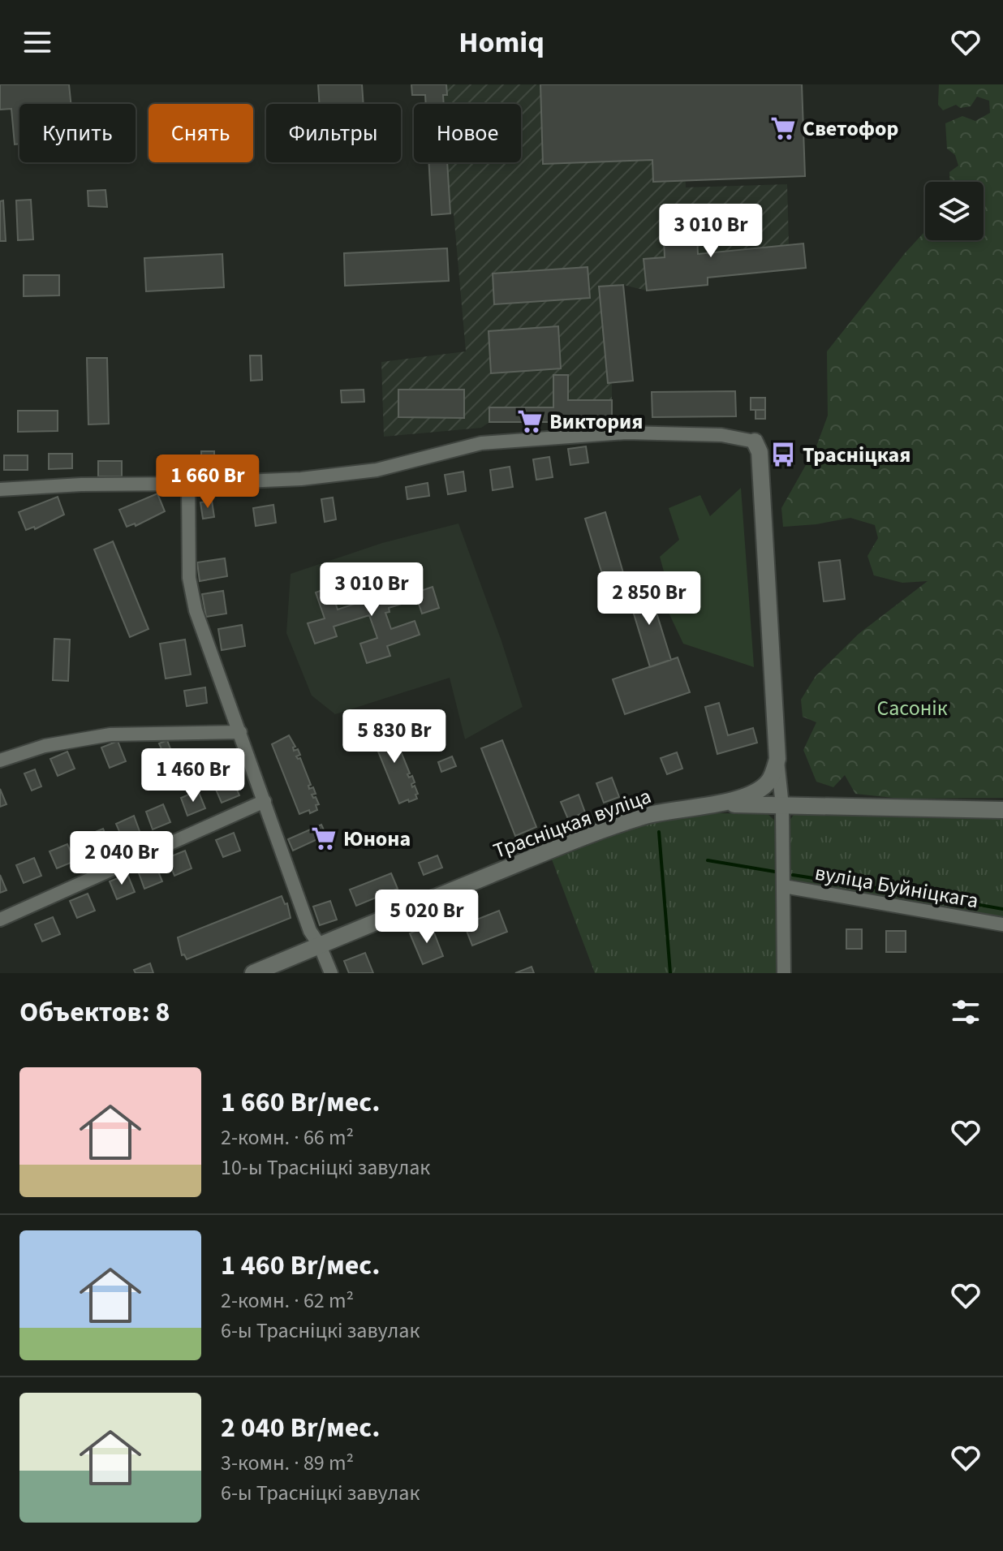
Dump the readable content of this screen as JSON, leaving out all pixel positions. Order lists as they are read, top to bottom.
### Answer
{
  "streets": {
    "street": ["Трасніцкая вуліца", "вуліца Буйніцкага"]
  },
  "parks": ["Сасонік"],
  "places": {
    "supermarket": ["Светофор", "Виктория", "Юнона"],
    "bus stop": ["Трасніцкая"]
  },
  "page": {
    "header": "Homiq",
    "chip": [
      "Купить",
      "Снять",
      "Фильтры",
      "Новое"
    ],
    "price": [
      "3 010 Br",
      "1 660 Br",
      "3 010 Br",
      "2 850 Br",
      "5 830 Br",
      "1 460 Br",
      "2 040 Br",
      "5 020 Br"
    ],
    "heading": "Объектов: 8",
    "list": [
      {
        "name": "1 660 Br/мес.",
        "note": "2-комн. · 66 m² · 10-ы Трасніцкі завулак"
      },
      {
        "name": "1 460 Br/мес.",
        "note": "2-комн. · 62 m² · 6-ы Трасніцкі завулак"
      },
      {
        "name": "2 040 Br/мес.",
        "note": "3-комн. · 89 m² · 6-ы Трасніцкі завулак"
      }
    ]
  }
}
